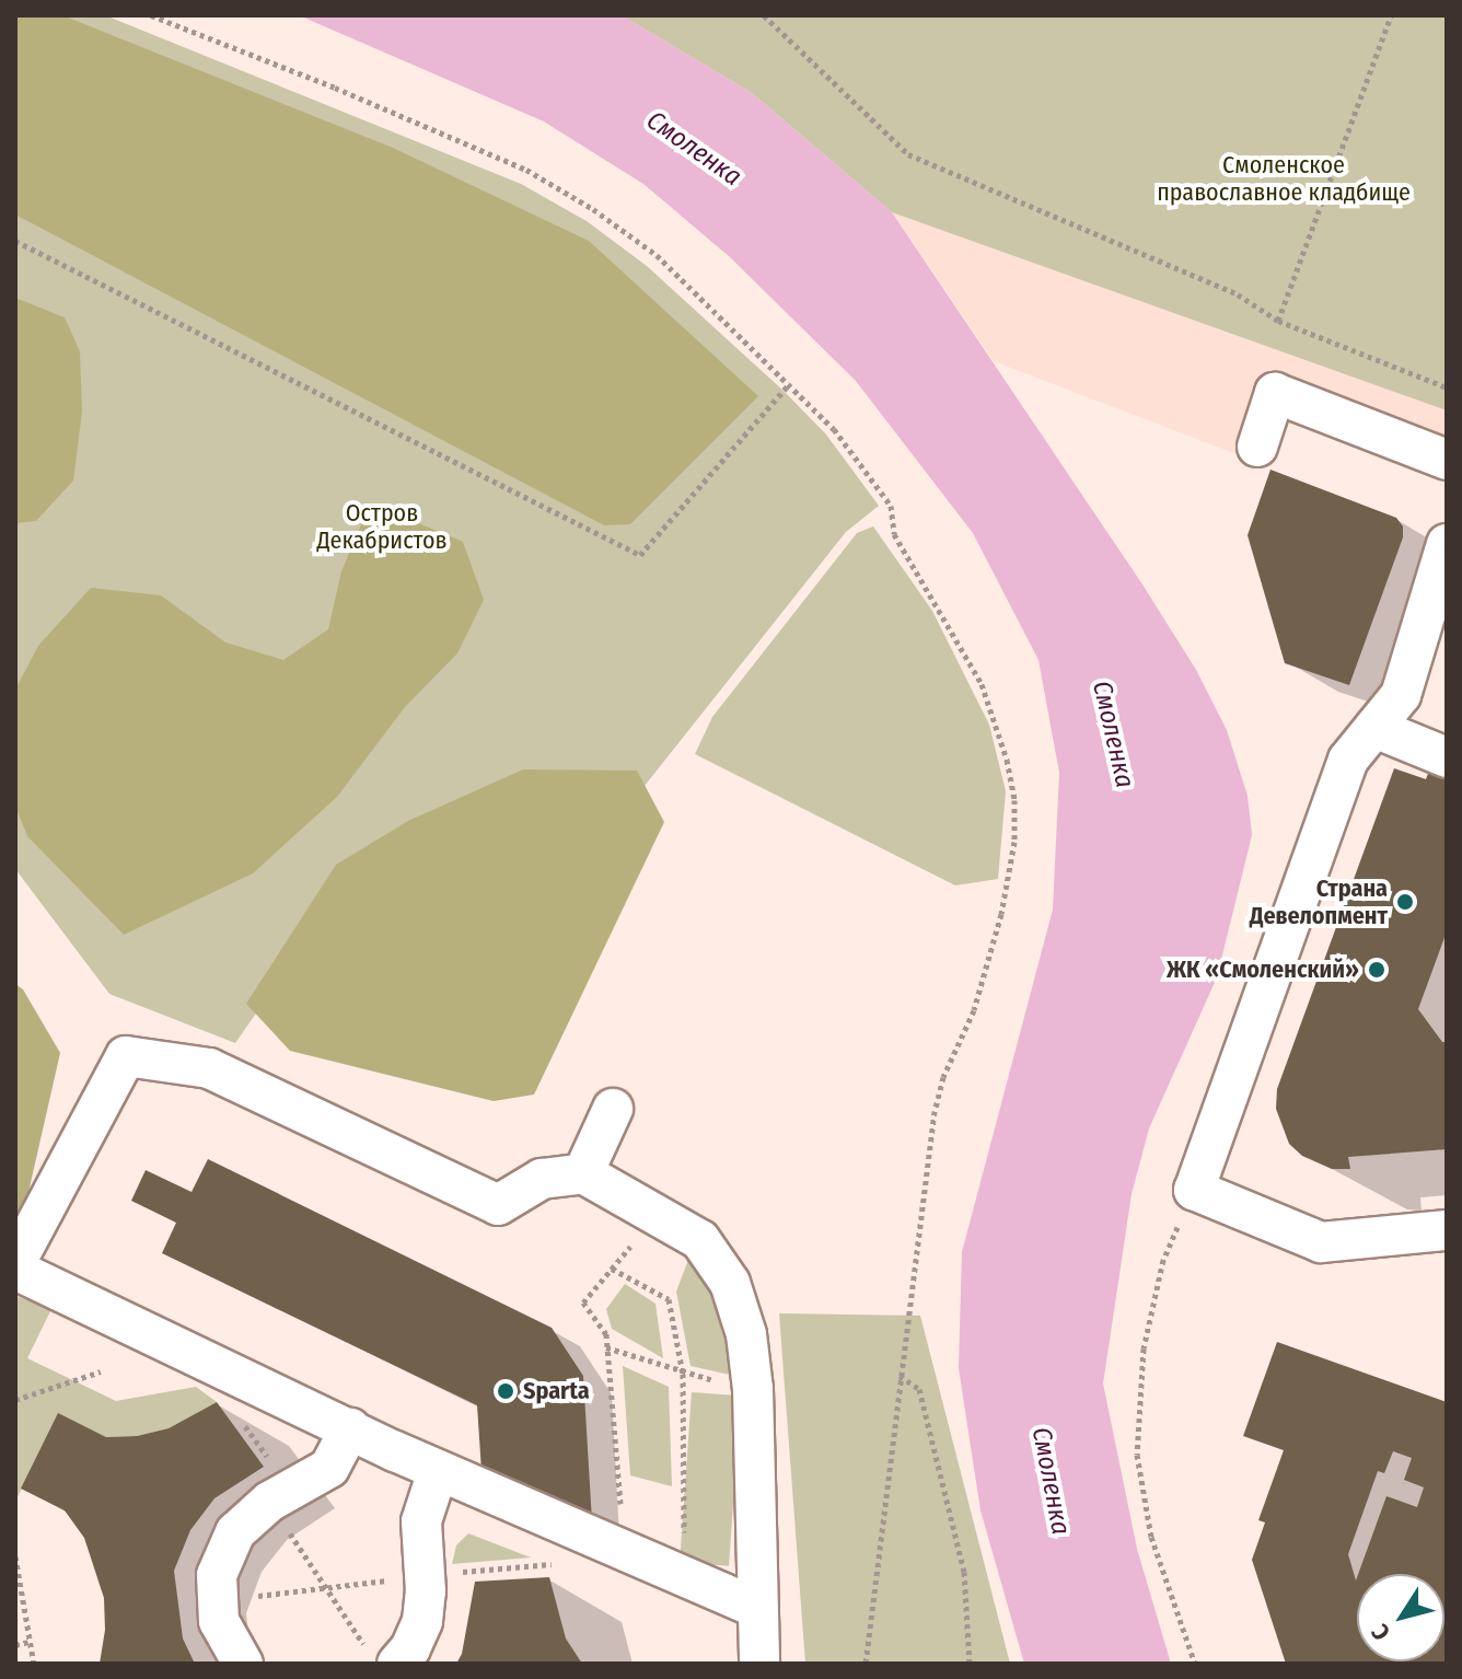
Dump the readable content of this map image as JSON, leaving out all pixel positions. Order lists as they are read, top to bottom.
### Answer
{
  "water": ["Смоленка"],
  "parks": ["Смоленское православное кладбище", "Остров Декабристов"],
  "places": ["Страна Девелопмент", "ЖК «Смоленский»", "Sparta"],
  "north": "bottom left"
}
